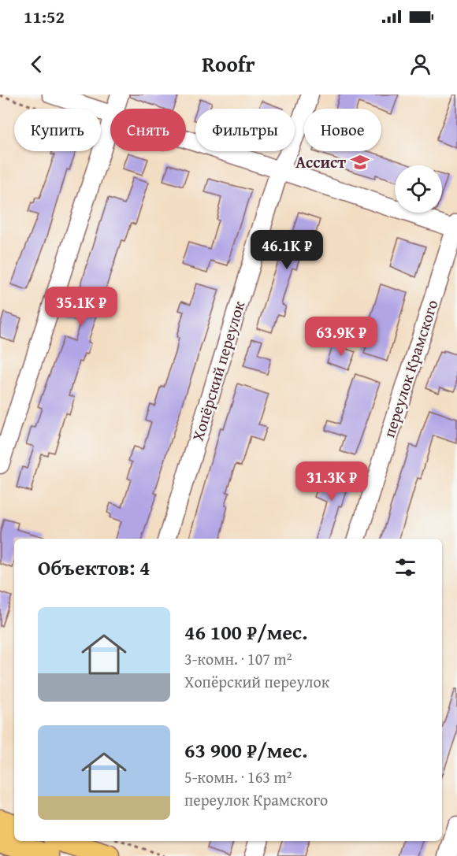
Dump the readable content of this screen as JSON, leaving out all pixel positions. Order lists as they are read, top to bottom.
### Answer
{
  "streets": {
    "street": ["переулок Крамского", "Хопёрский переулок"]
  },
  "places": {
    "school or university": ["Ассист"]
  },
  "page": {
    "status": "11:52",
    "header": "Roofr",
    "chip": [
      "Купить",
      "Снять",
      "Фильтры",
      "Новое"
    ],
    "price": [
      "46.1K ₽",
      "35.1K ₽",
      "63.9K ₽",
      "31.3K ₽"
    ],
    "heading": "Объектов: 4",
    "list": [
      {
        "name": "46 100 ₽/мес.",
        "note": "3-комн. · 107 m² · Хопёрский переулок"
      },
      {
        "name": "63 900 ₽/мес.",
        "note": "5-комн. · 163 m² · переулок Крамского"
      }
    ]
  }
}
